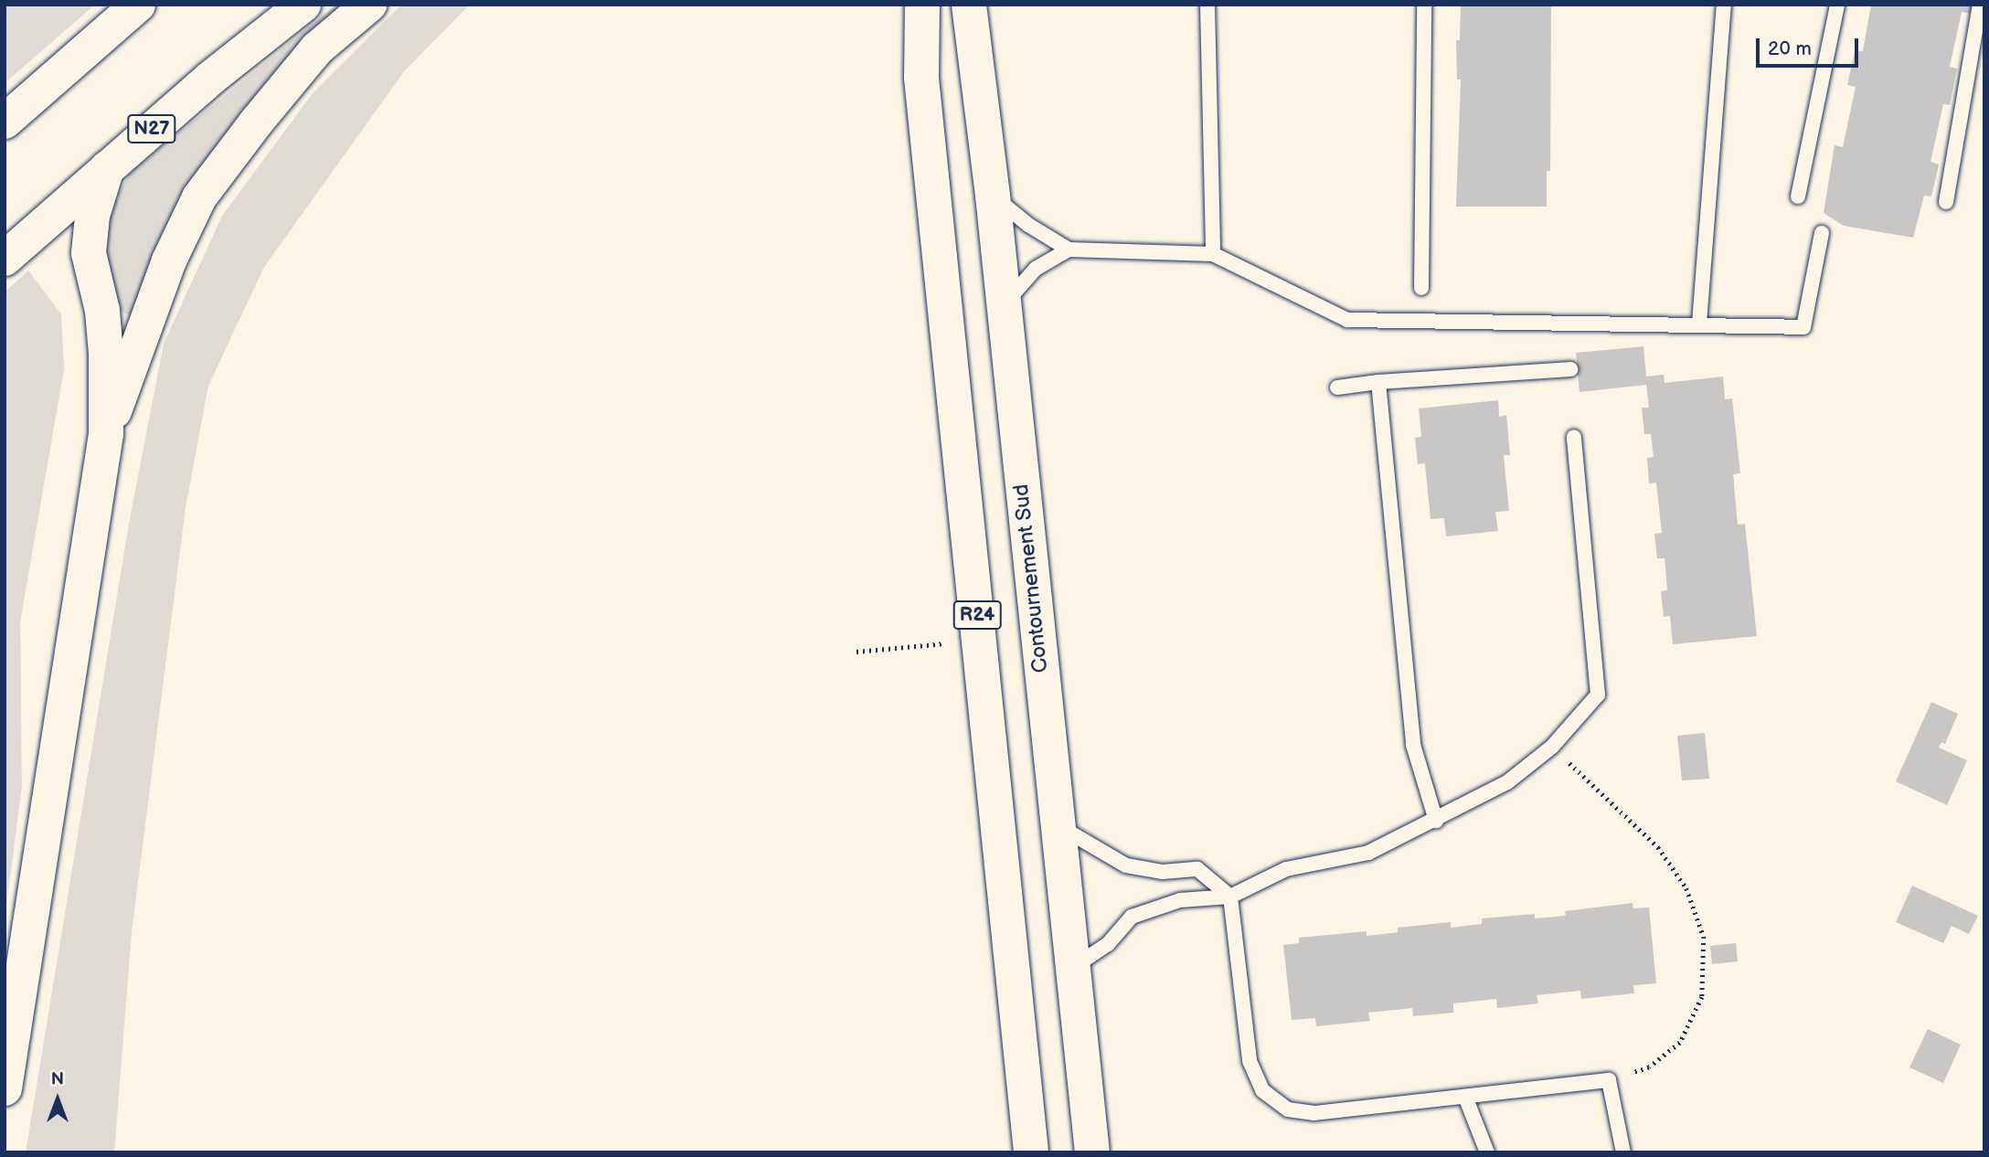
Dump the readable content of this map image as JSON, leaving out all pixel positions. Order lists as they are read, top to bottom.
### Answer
{
  "streets": {
    "highway": ["N27", "Contournement Sud", "R24"]
  },
  "scale_bar": "20 m",
  "north": "top"
}
